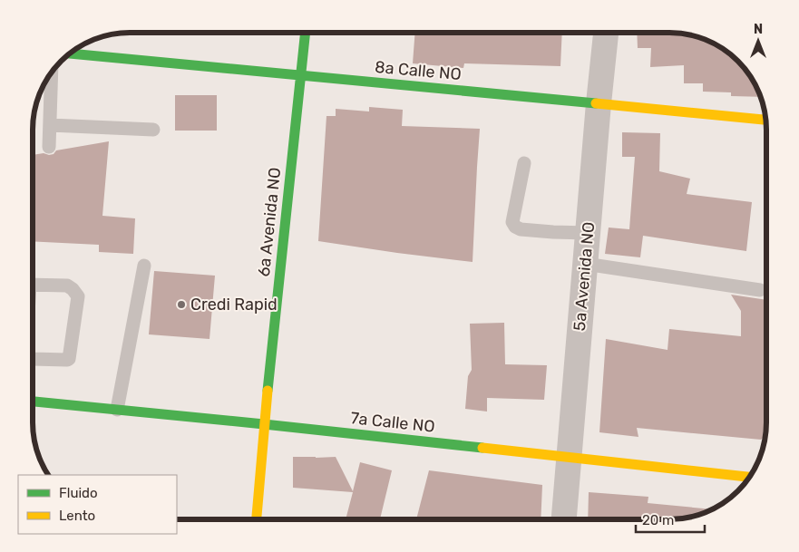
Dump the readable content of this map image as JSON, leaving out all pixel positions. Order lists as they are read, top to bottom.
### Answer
{
  "streets": {
    "street": [
      "8a Calle NO",
      "6a Avenida NO",
      "5a Avenida NO",
      "7a Calle NO"
    ]
  },
  "crossings": [
    ["8a Calle NO", "6a Avenida NO"],
    ["8a Calle NO", "5a Avenida NO"],
    ["6a Avenida NO", "7a Calle NO"],
    ["5a Avenida NO", "7a Calle NO"]
  ],
  "places": ["Credi Rapid"],
  "legend": ["Fluido", "Lento"],
  "scale_bar": "20 m",
  "north": "top"
}
